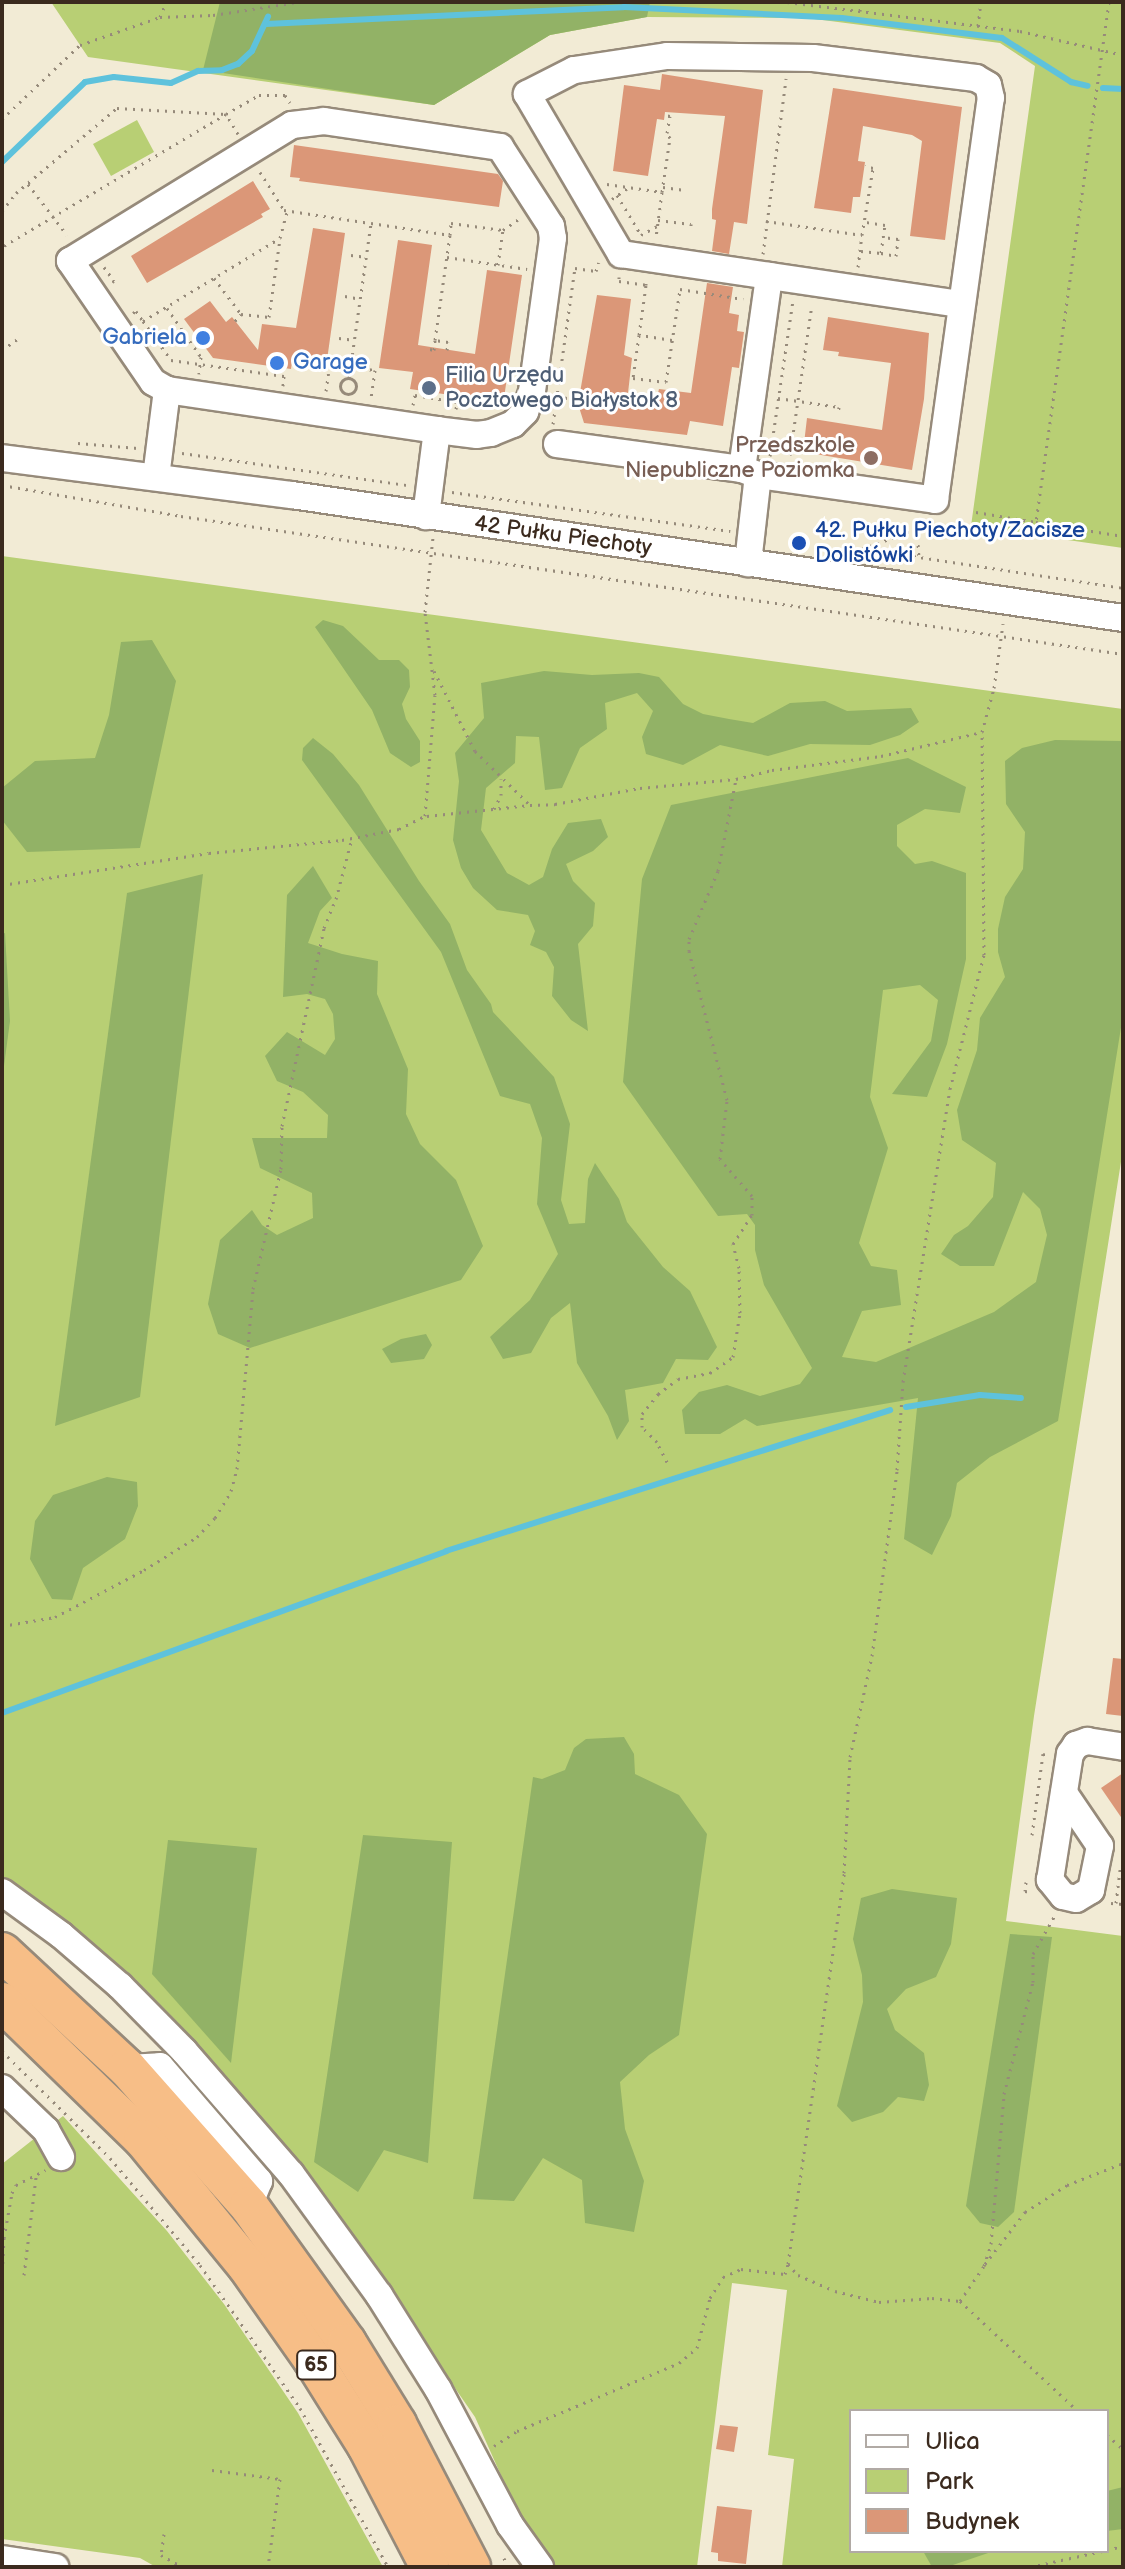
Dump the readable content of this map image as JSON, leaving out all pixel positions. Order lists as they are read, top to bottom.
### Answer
{
  "streets": {
    "highway": ["65"],
    "street": ["42 Pułku Piechoty"]
  },
  "places": [
    "Gabriela",
    "Garage",
    "Filia Urzędu Pocztowego Białystok 8",
    "Przedszkole Niepubliczne Poziomka",
    "42. Pułku Piechoty/Zacisze Dolistówki"
  ],
  "legend": ["Ulica", "Park", "Budynek"]
}
